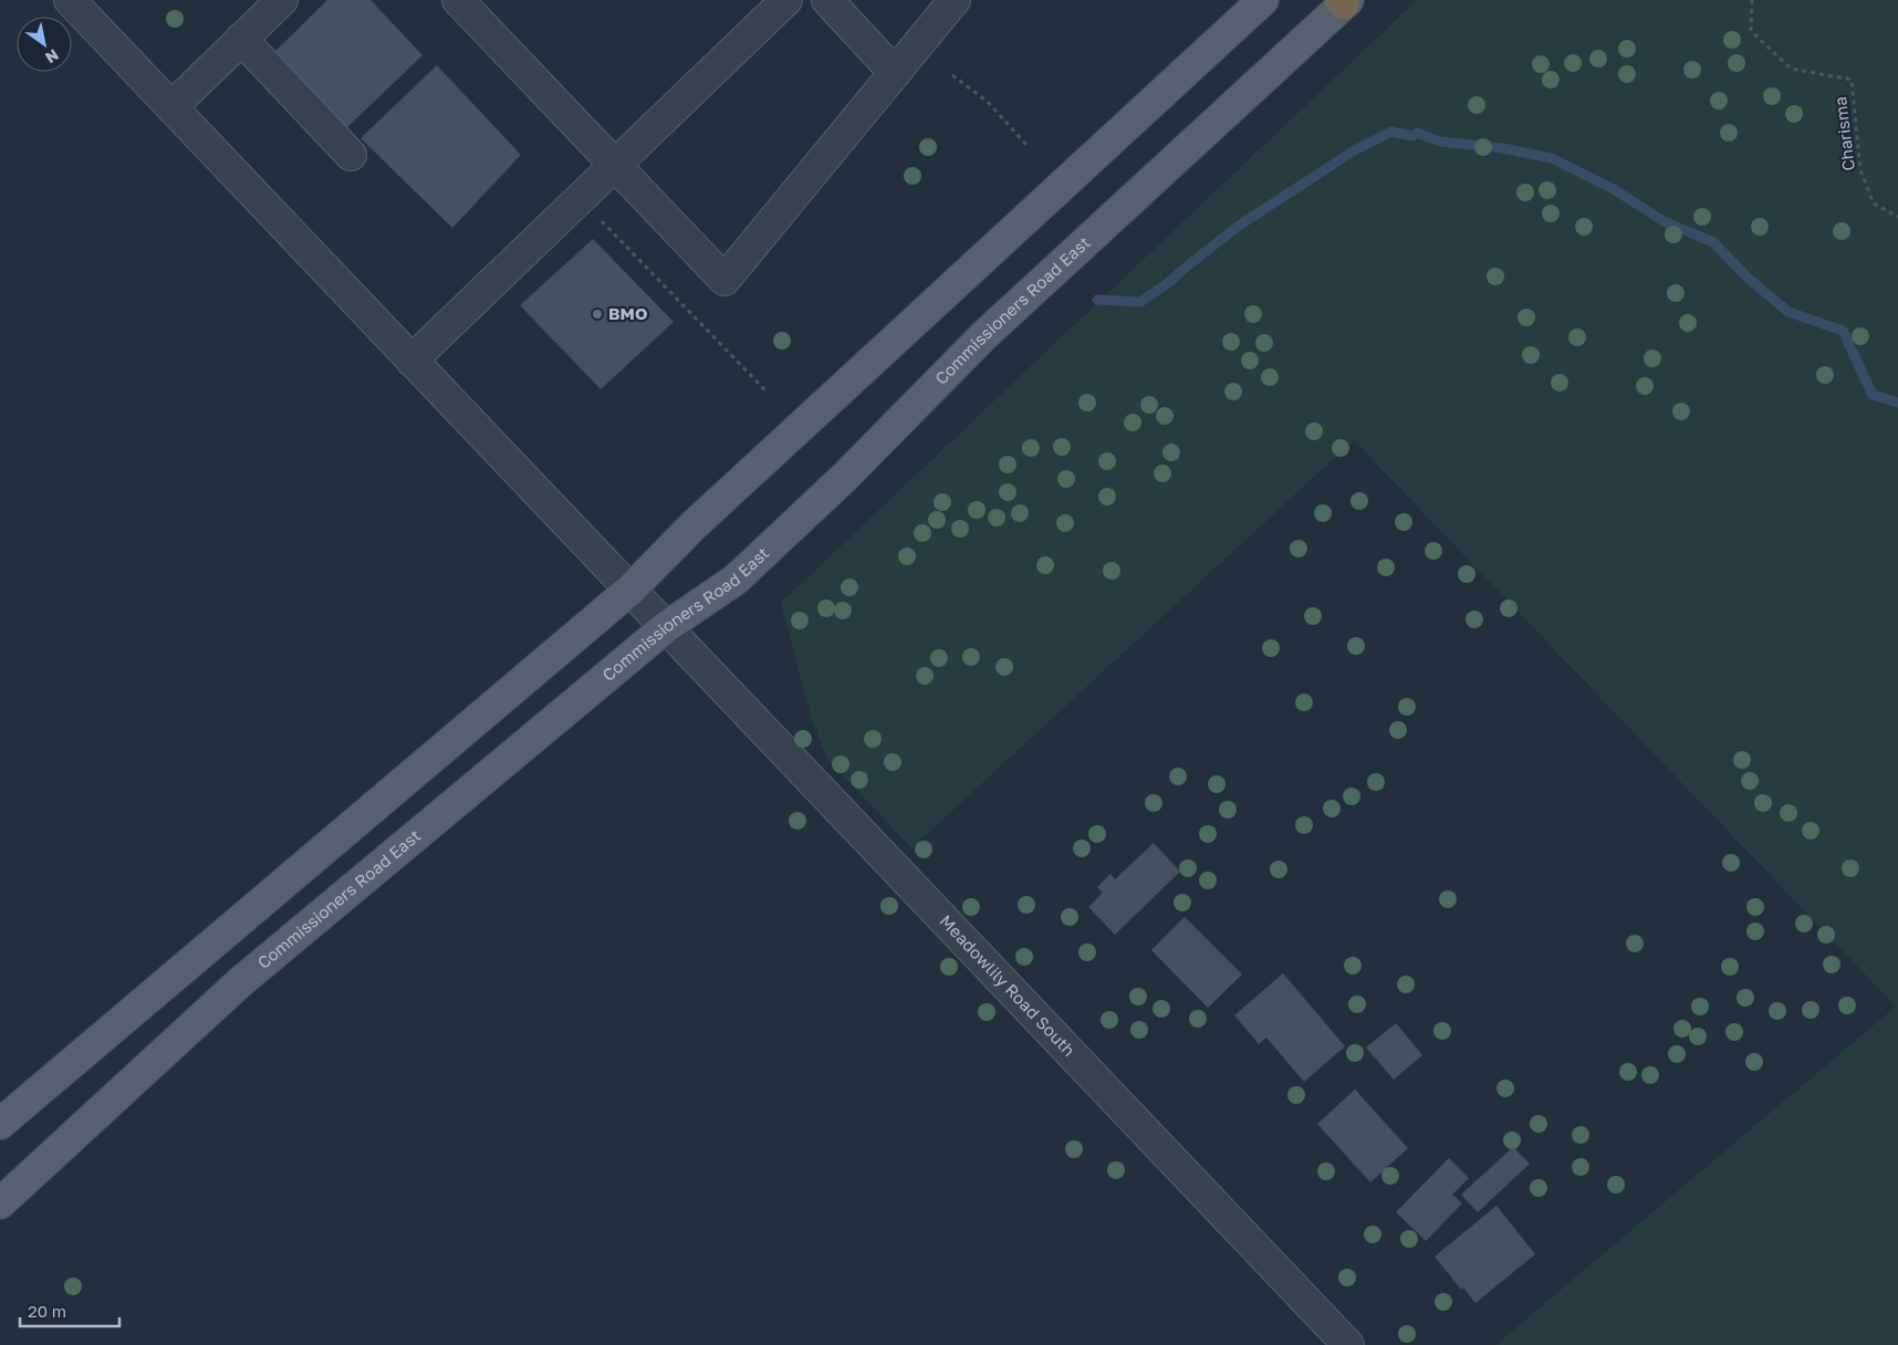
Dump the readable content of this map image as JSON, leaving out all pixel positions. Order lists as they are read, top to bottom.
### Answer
{
  "streets": {
    "main road": ["Commissioners Road East"],
    "street": ["Meadowlily Road South"],
    "path": ["Charisma"]
  },
  "crossings": [
    ["Commissioners Road East", "Meadowlily Road South"]
  ],
  "places": ["BMO"],
  "scale_bar": "20 m",
  "north": "bottom right"
}
